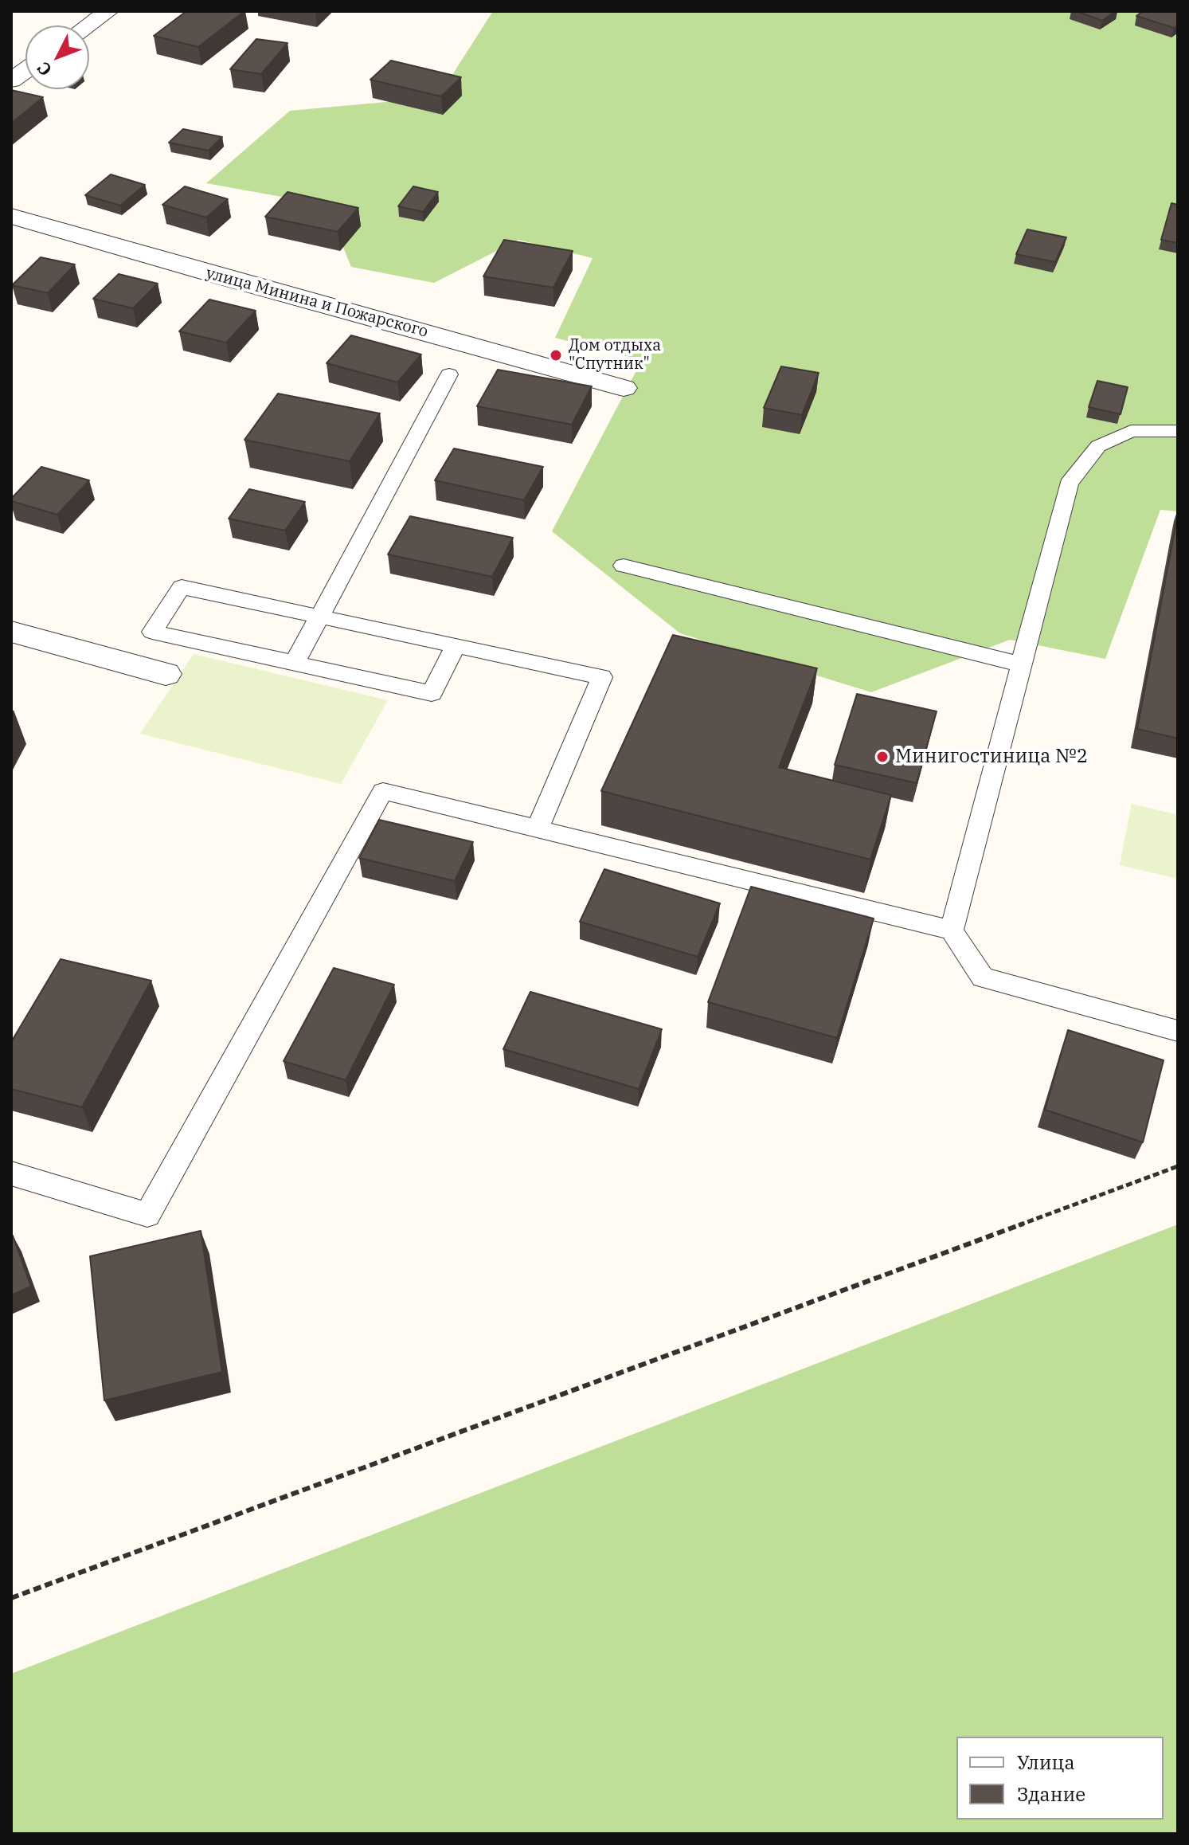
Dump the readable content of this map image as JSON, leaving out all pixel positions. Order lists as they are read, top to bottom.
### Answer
{
  "streets": {
    "street": ["улица Минина и Пожарского"]
  },
  "places": ["Дом отдыха \"Спутник\"", "Минигостиница №2"],
  "legend": ["Улица", "Здание"],
  "north": "bottom left"
}
